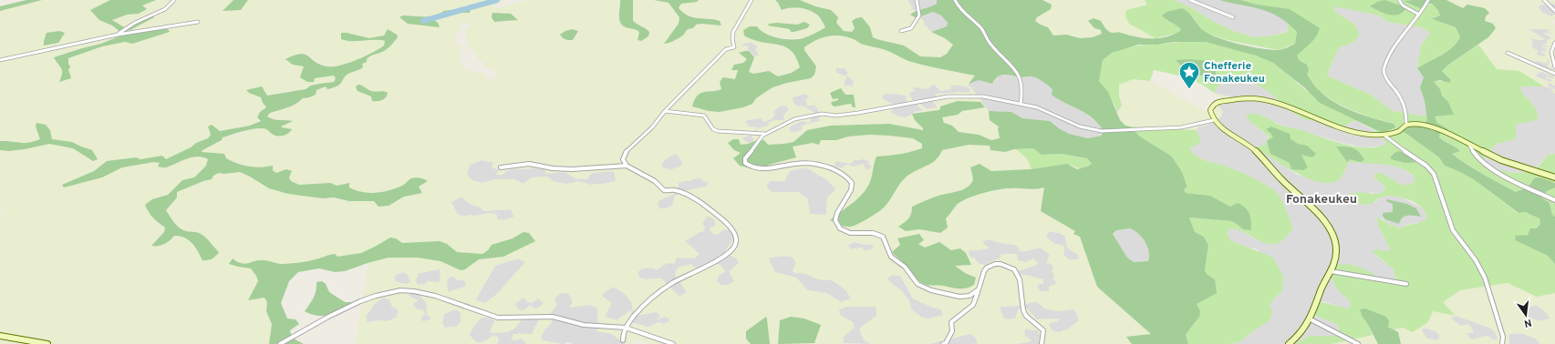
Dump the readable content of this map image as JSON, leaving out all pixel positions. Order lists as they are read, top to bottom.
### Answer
{
  "districts": ["Fonakeukeu"],
  "places": {
    "place": ["Chefferie Fonakeukeu"]
  },
  "north": "bottom"
}
